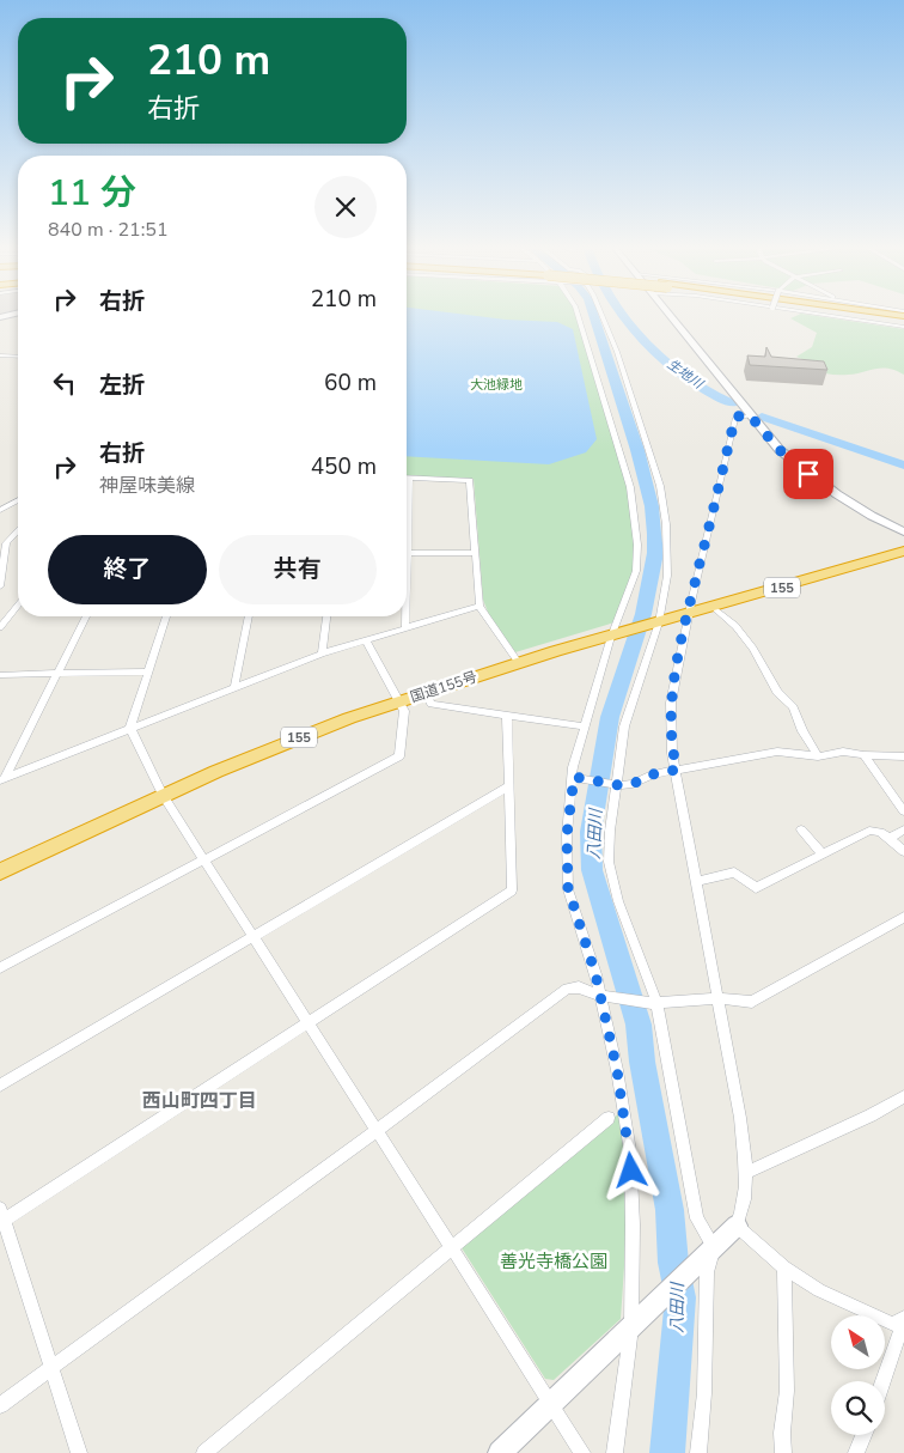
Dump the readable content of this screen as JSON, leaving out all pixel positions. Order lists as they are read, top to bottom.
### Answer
{
  "streets": {
    "highway": ["155", "国道155号"]
  },
  "districts": ["西山町四丁目"],
  "water": ["生地川", "八田川"],
  "parks": ["大池緑地", "善光寺橋公園"],
  "north": "top left",
  "page": {
    "turn": ["210 m", "右折"],
    "heading": ["11 分", "840 m · 21:51"],
    "list": [
      {
        "name": "右折",
        "value": "210 m"
      },
      {
        "name": "左折",
        "value": "60 m"
      },
      {
        "name": "右折",
        "note": "神屋味美線",
        "value": "450 m"
      }
    ],
    "buttons": ["終了", "共有"]
  }
}
